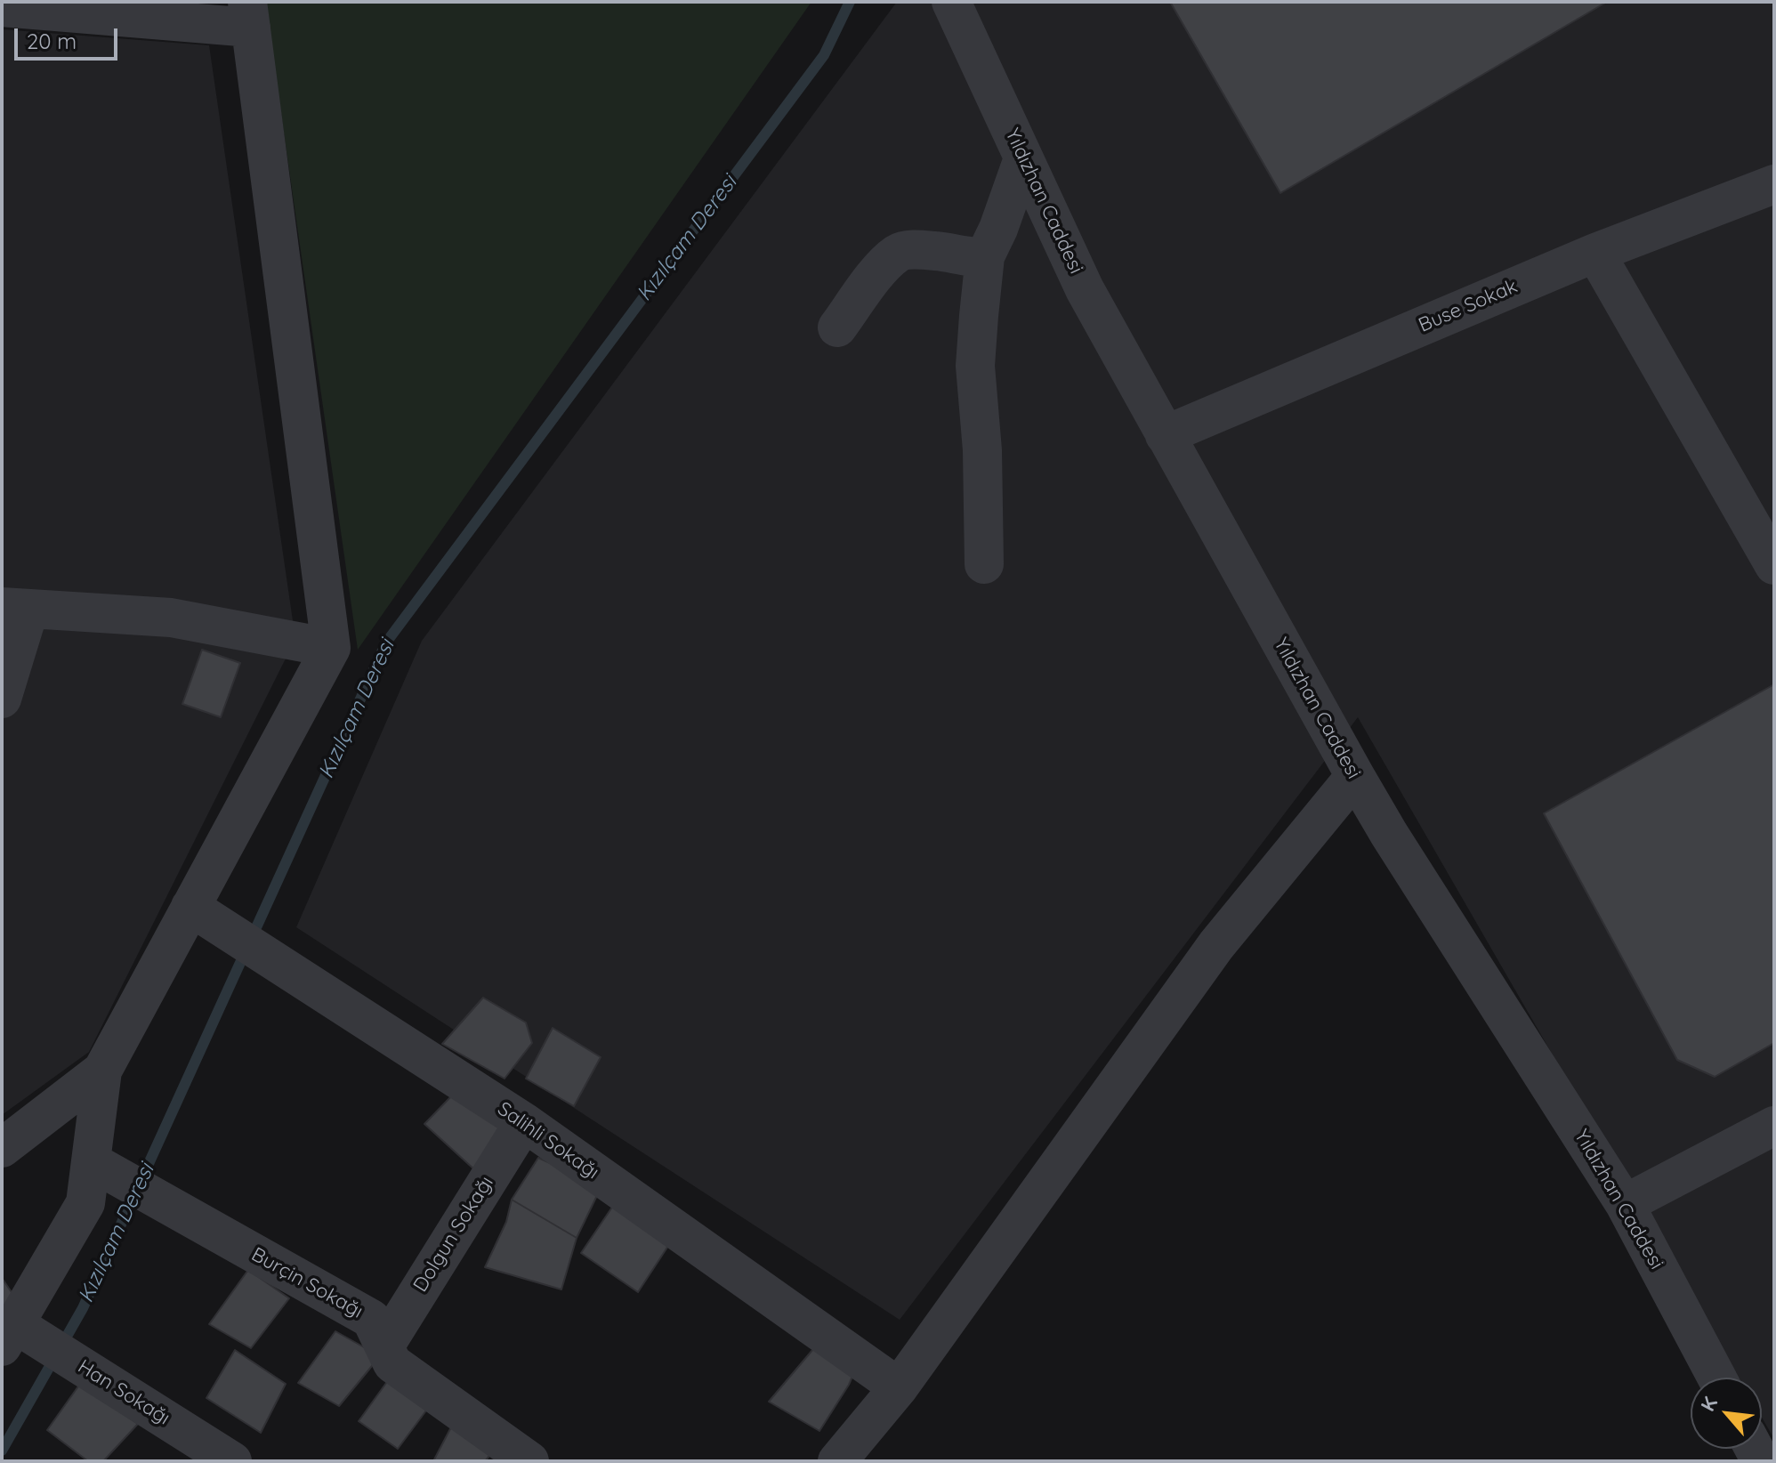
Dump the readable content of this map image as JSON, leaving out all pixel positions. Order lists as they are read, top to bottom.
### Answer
{
  "streets": {
    "street": [
      "Yıldızhan Caddesi",
      "Buse Sokak",
      "Salihli Sokağı",
      "Dolgun Sokağı",
      "Burçin Sokağı",
      "Han Sokağı"
    ]
  },
  "crossings": [
    ["Yıldızhan Caddesi", "Buse Sokak"],
    ["Salihli Sokağı", "Dolgun Sokağı"],
    ["Dolgun Sokağı", "Burçin Sokağı"]
  ],
  "water": ["Kızılçam Deresi"],
  "scale_bar": "20 m",
  "north": "top left"
}
